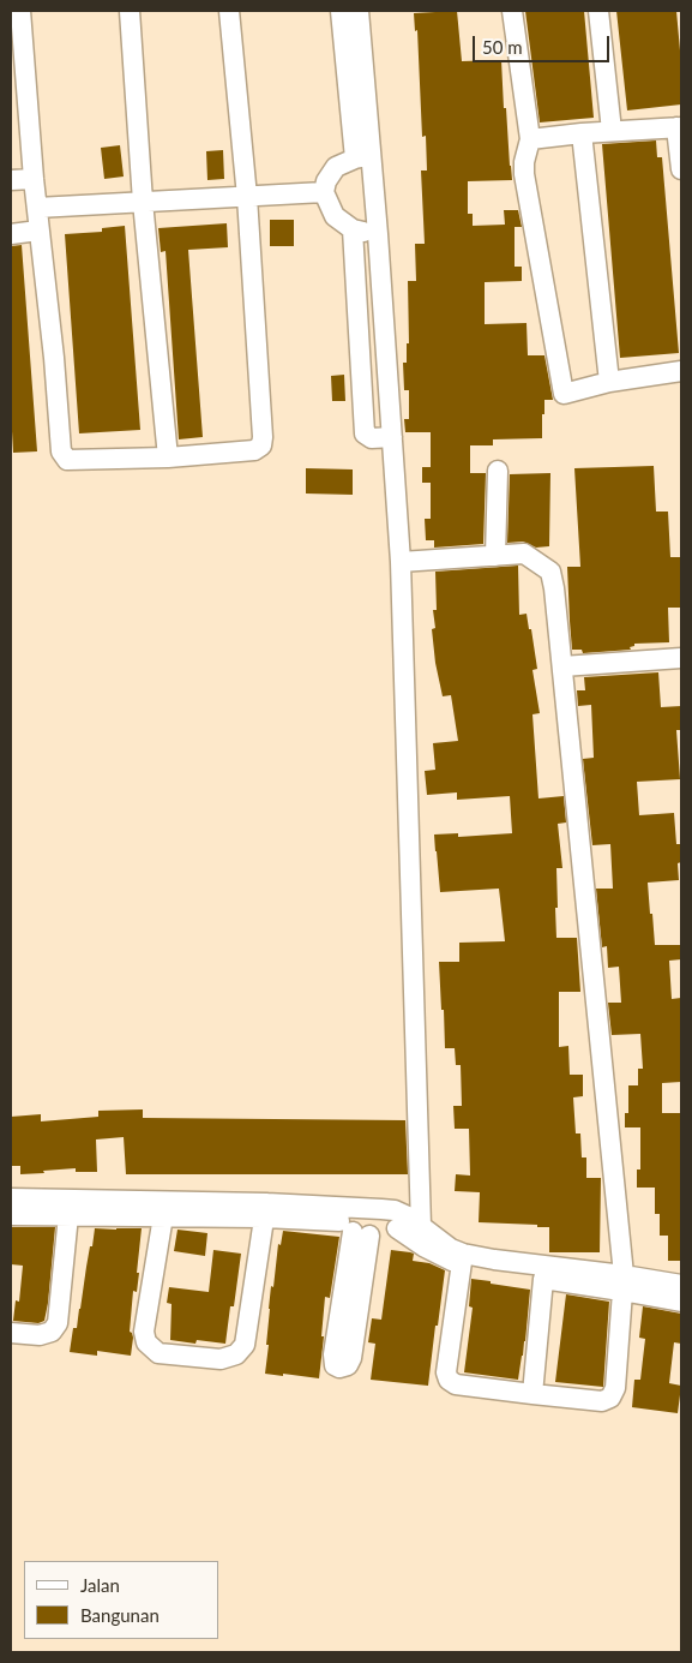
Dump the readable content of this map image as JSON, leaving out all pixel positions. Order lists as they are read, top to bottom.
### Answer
{
  "legend": ["Jalan", "Bangunan"],
  "scale_bar": "50 m"
}
